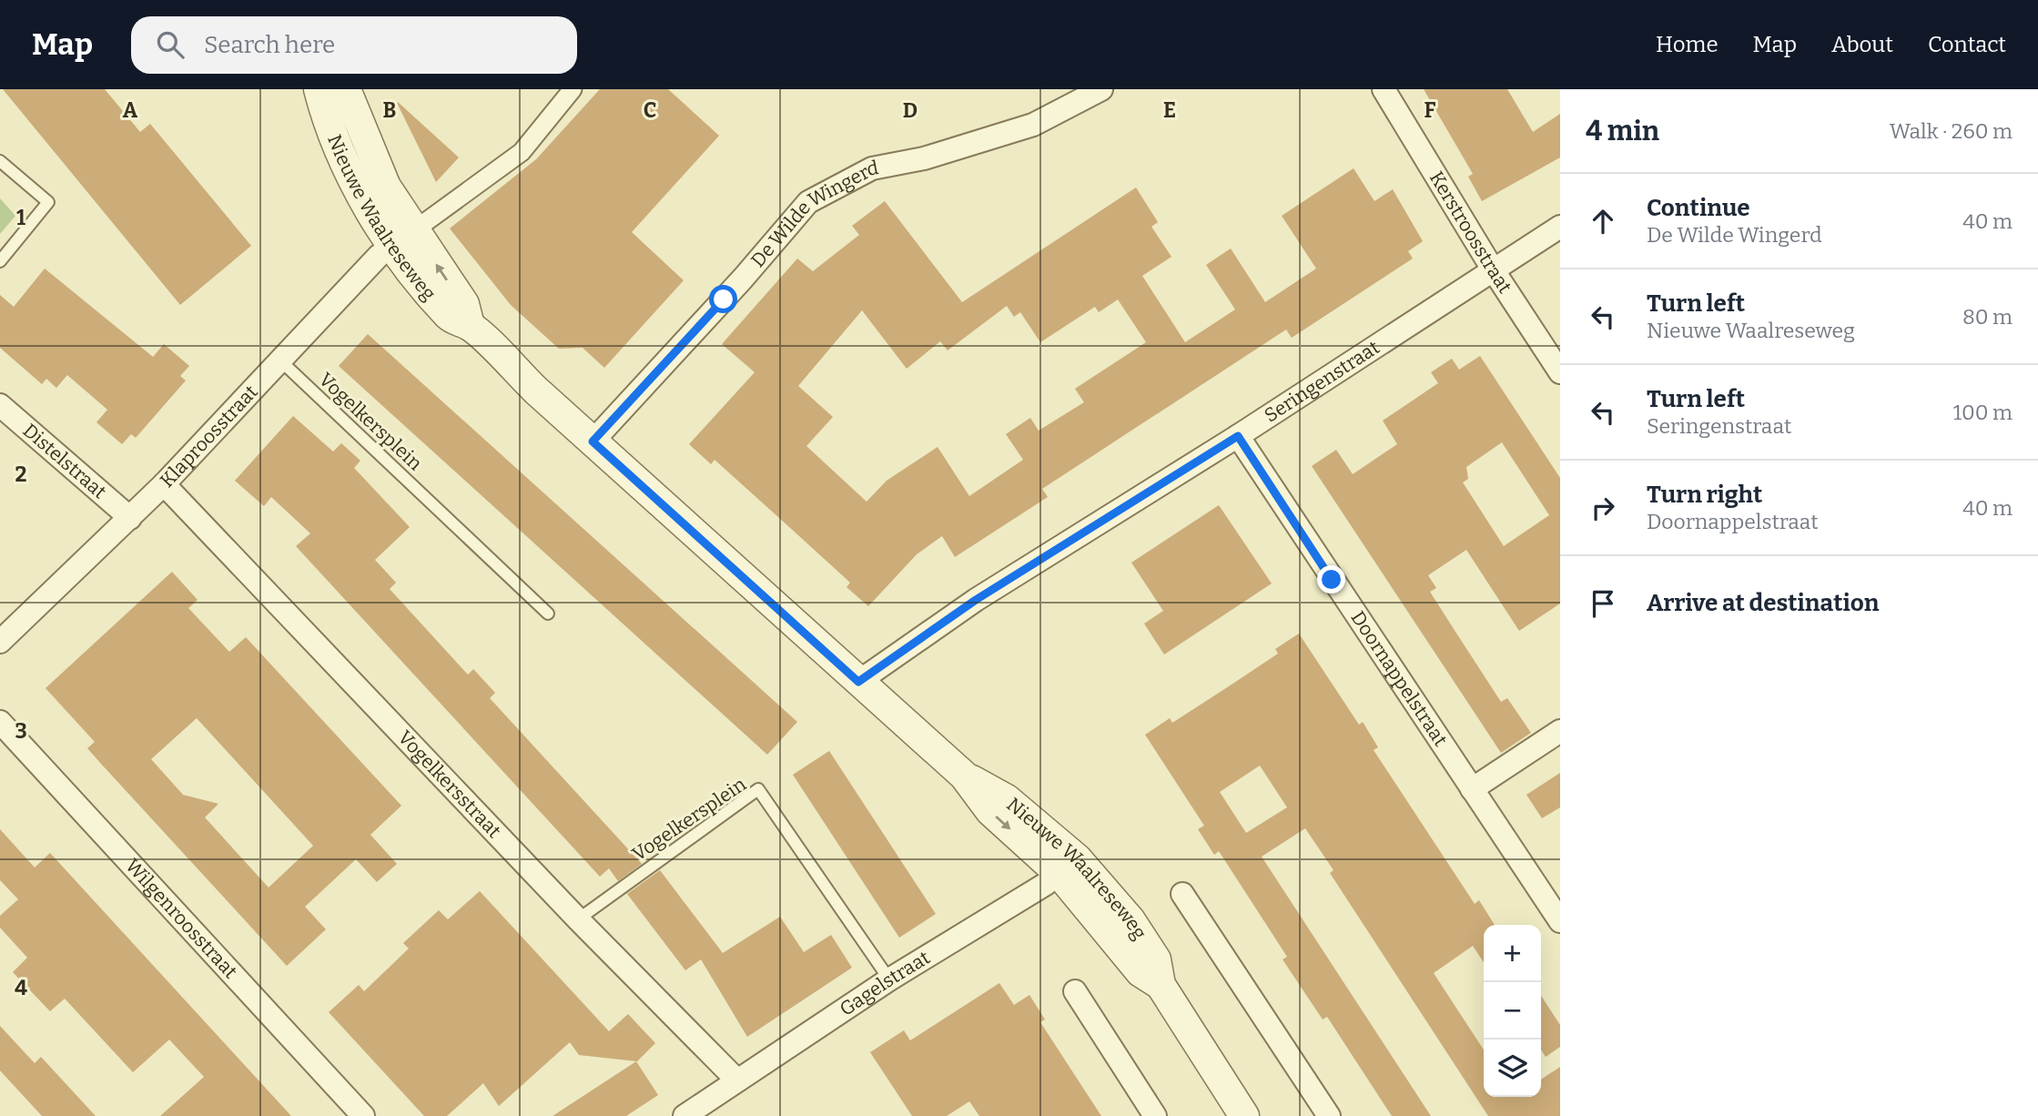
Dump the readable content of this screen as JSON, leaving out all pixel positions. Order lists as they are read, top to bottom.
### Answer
{
  "streets": {
    "street": [
      "Nieuwe Waalreseweg",
      "De Wilde Wingerd",
      "Kerstroosstraat",
      "Seringenstraat",
      "Klaproosstraat",
      "Distelstraat",
      "Doornappelstraat",
      "Vogelkersstraat",
      "Wilgenroosstraat",
      "Gagelstraat"
    ],
    "lane": ["Vogelkersplein"]
  },
  "crossings": [
    ["Nieuwe Waalreseweg", "De Wilde Wingerd"],
    ["Nieuwe Waalreseweg", "Seringenstraat"],
    ["Nieuwe Waalreseweg", "Klaproosstraat"],
    ["Nieuwe Waalreseweg", "Gagelstraat"],
    ["Kerstroosstraat", "Seringenstraat"],
    ["Seringenstraat", "Doornappelstraat"],
    ["Vogelkersplein", "Klaproosstraat"],
    ["Vogelkersplein", "Vogelkersstraat"],
    ["Vogelkersplein", "Gagelstraat"],
    ["Klaproosstraat", "Distelstraat"],
    ["Klaproosstraat", "Vogelkersstraat"],
    ["Vogelkersstraat", "Gagelstraat"]
  ],
  "page": {
    "header": "Map",
    "search": "Search here",
    "nav": [
      "Home",
      "Map",
      "About",
      "Contact"
    ],
    "heading": ["4 min", "Walk · 260 m"],
    "list": [
      ["Continue", "De Wilde Wingerd", "40 m"],
      ["Turn left", "Nieuwe Waalreseweg", "80 m"],
      ["Turn left", "Seringenstraat", "100 m"],
      ["Turn right", "Doornappelstraat", "40 m"],
      "Arrive at destination"
    ],
    "map_buttons": ["+", "−"]
  },
  "grid": {
    "columns": [
      "A",
      "B",
      "C",
      "D",
      "E",
      "F"
    ],
    "rows": [
      "1",
      "2",
      "3",
      "4"
    ]
  }
}
